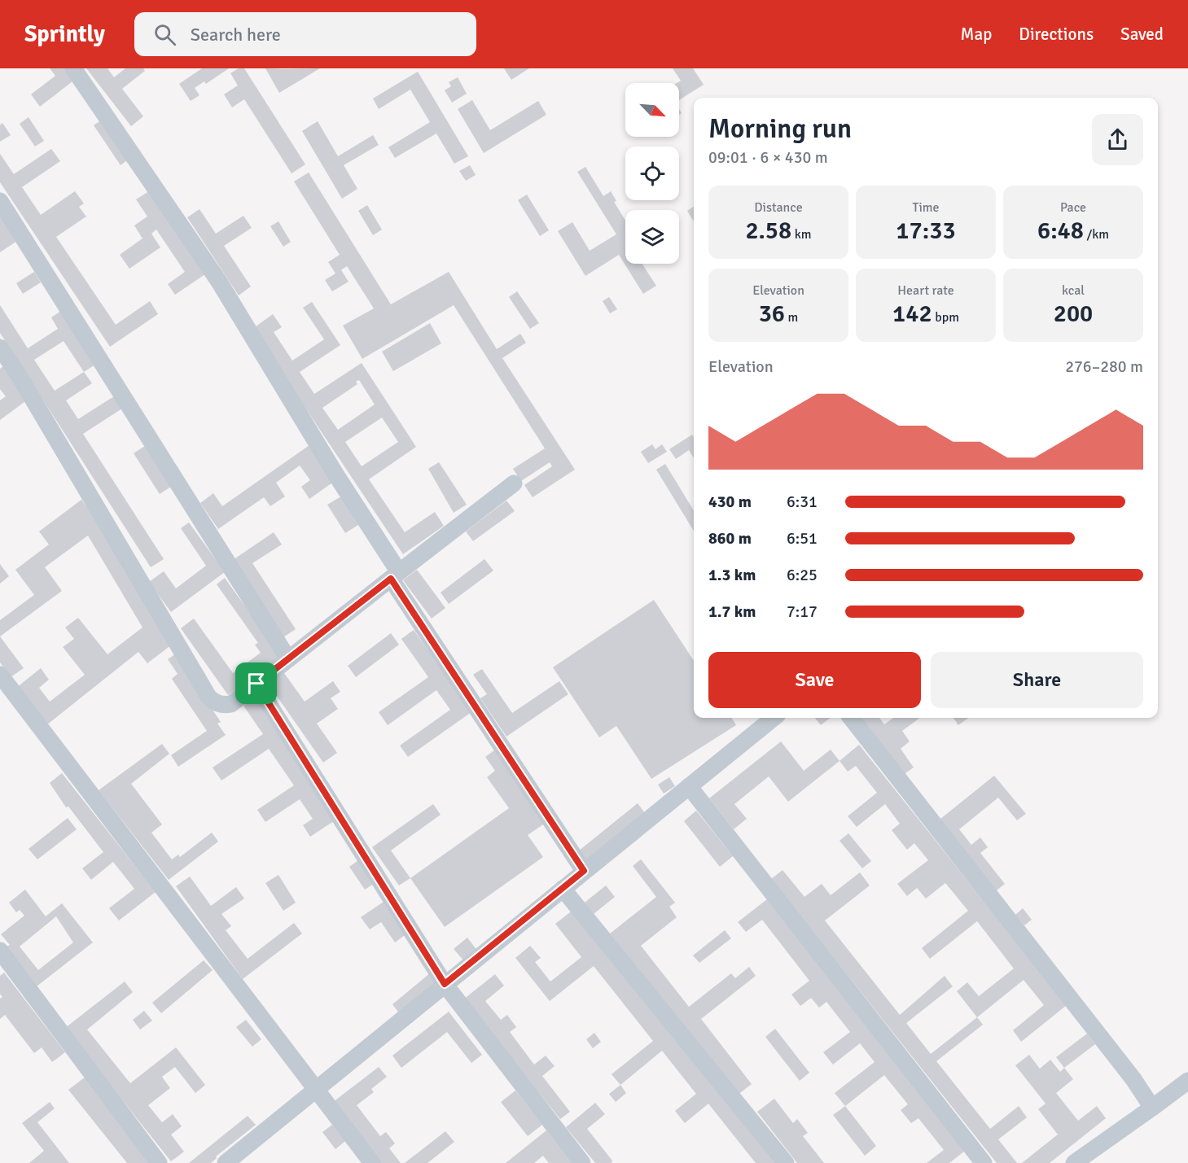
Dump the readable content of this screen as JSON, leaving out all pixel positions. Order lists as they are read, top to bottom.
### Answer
{
  "north": "bottom right",
  "page": {
    "header": "Sprintly",
    "search": "Search here",
    "nav": ["Map", "Directions", "Saved"],
    "heading": ["Morning run", "09:01 · 6 × 430 m"],
    "stats": [
      ["Distance", "2.58 km"],
      ["Time", "17:33"],
      ["Pace", "6:48 /km"],
      ["Elevation", "36 m"],
      ["Heart rate", "142 bpm"],
      ["kcal", "200"]
    ],
    "chart": ["Elevation", "276–280 m"],
    "list": [
      {
        "name": "430 m",
        "note": "6:31"
      },
      {
        "name": "860 m",
        "note": "6:51"
      },
      {
        "name": "1.3 km",
        "note": "6:25"
      },
      {
        "name": "1.7 km",
        "note": "7:17"
      }
    ],
    "buttons": ["Save", "Share"]
  }
}
